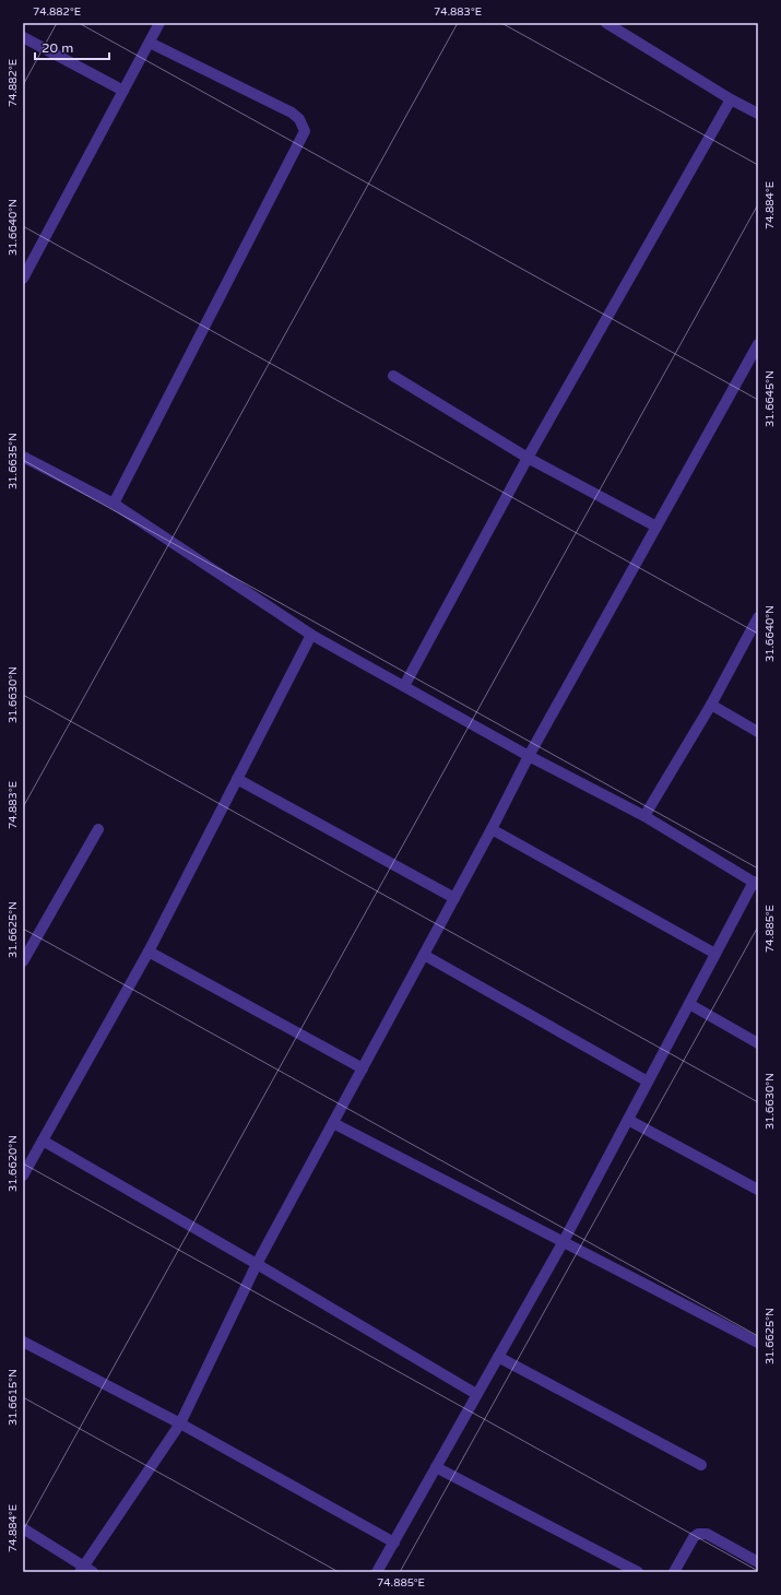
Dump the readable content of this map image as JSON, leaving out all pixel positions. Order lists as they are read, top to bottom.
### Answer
{
  "scale_bar": "20 m",
  "coordinates": [
    "74.882°E",
    "74.883°E",
    "74.884°E",
    "31.6640°N",
    "31.6645°N",
    "31.6635°N",
    "31.6630°N",
    "74.885°E",
    "31.6625°N",
    "31.6620°N",
    "31.6615°N"
  ]
}
